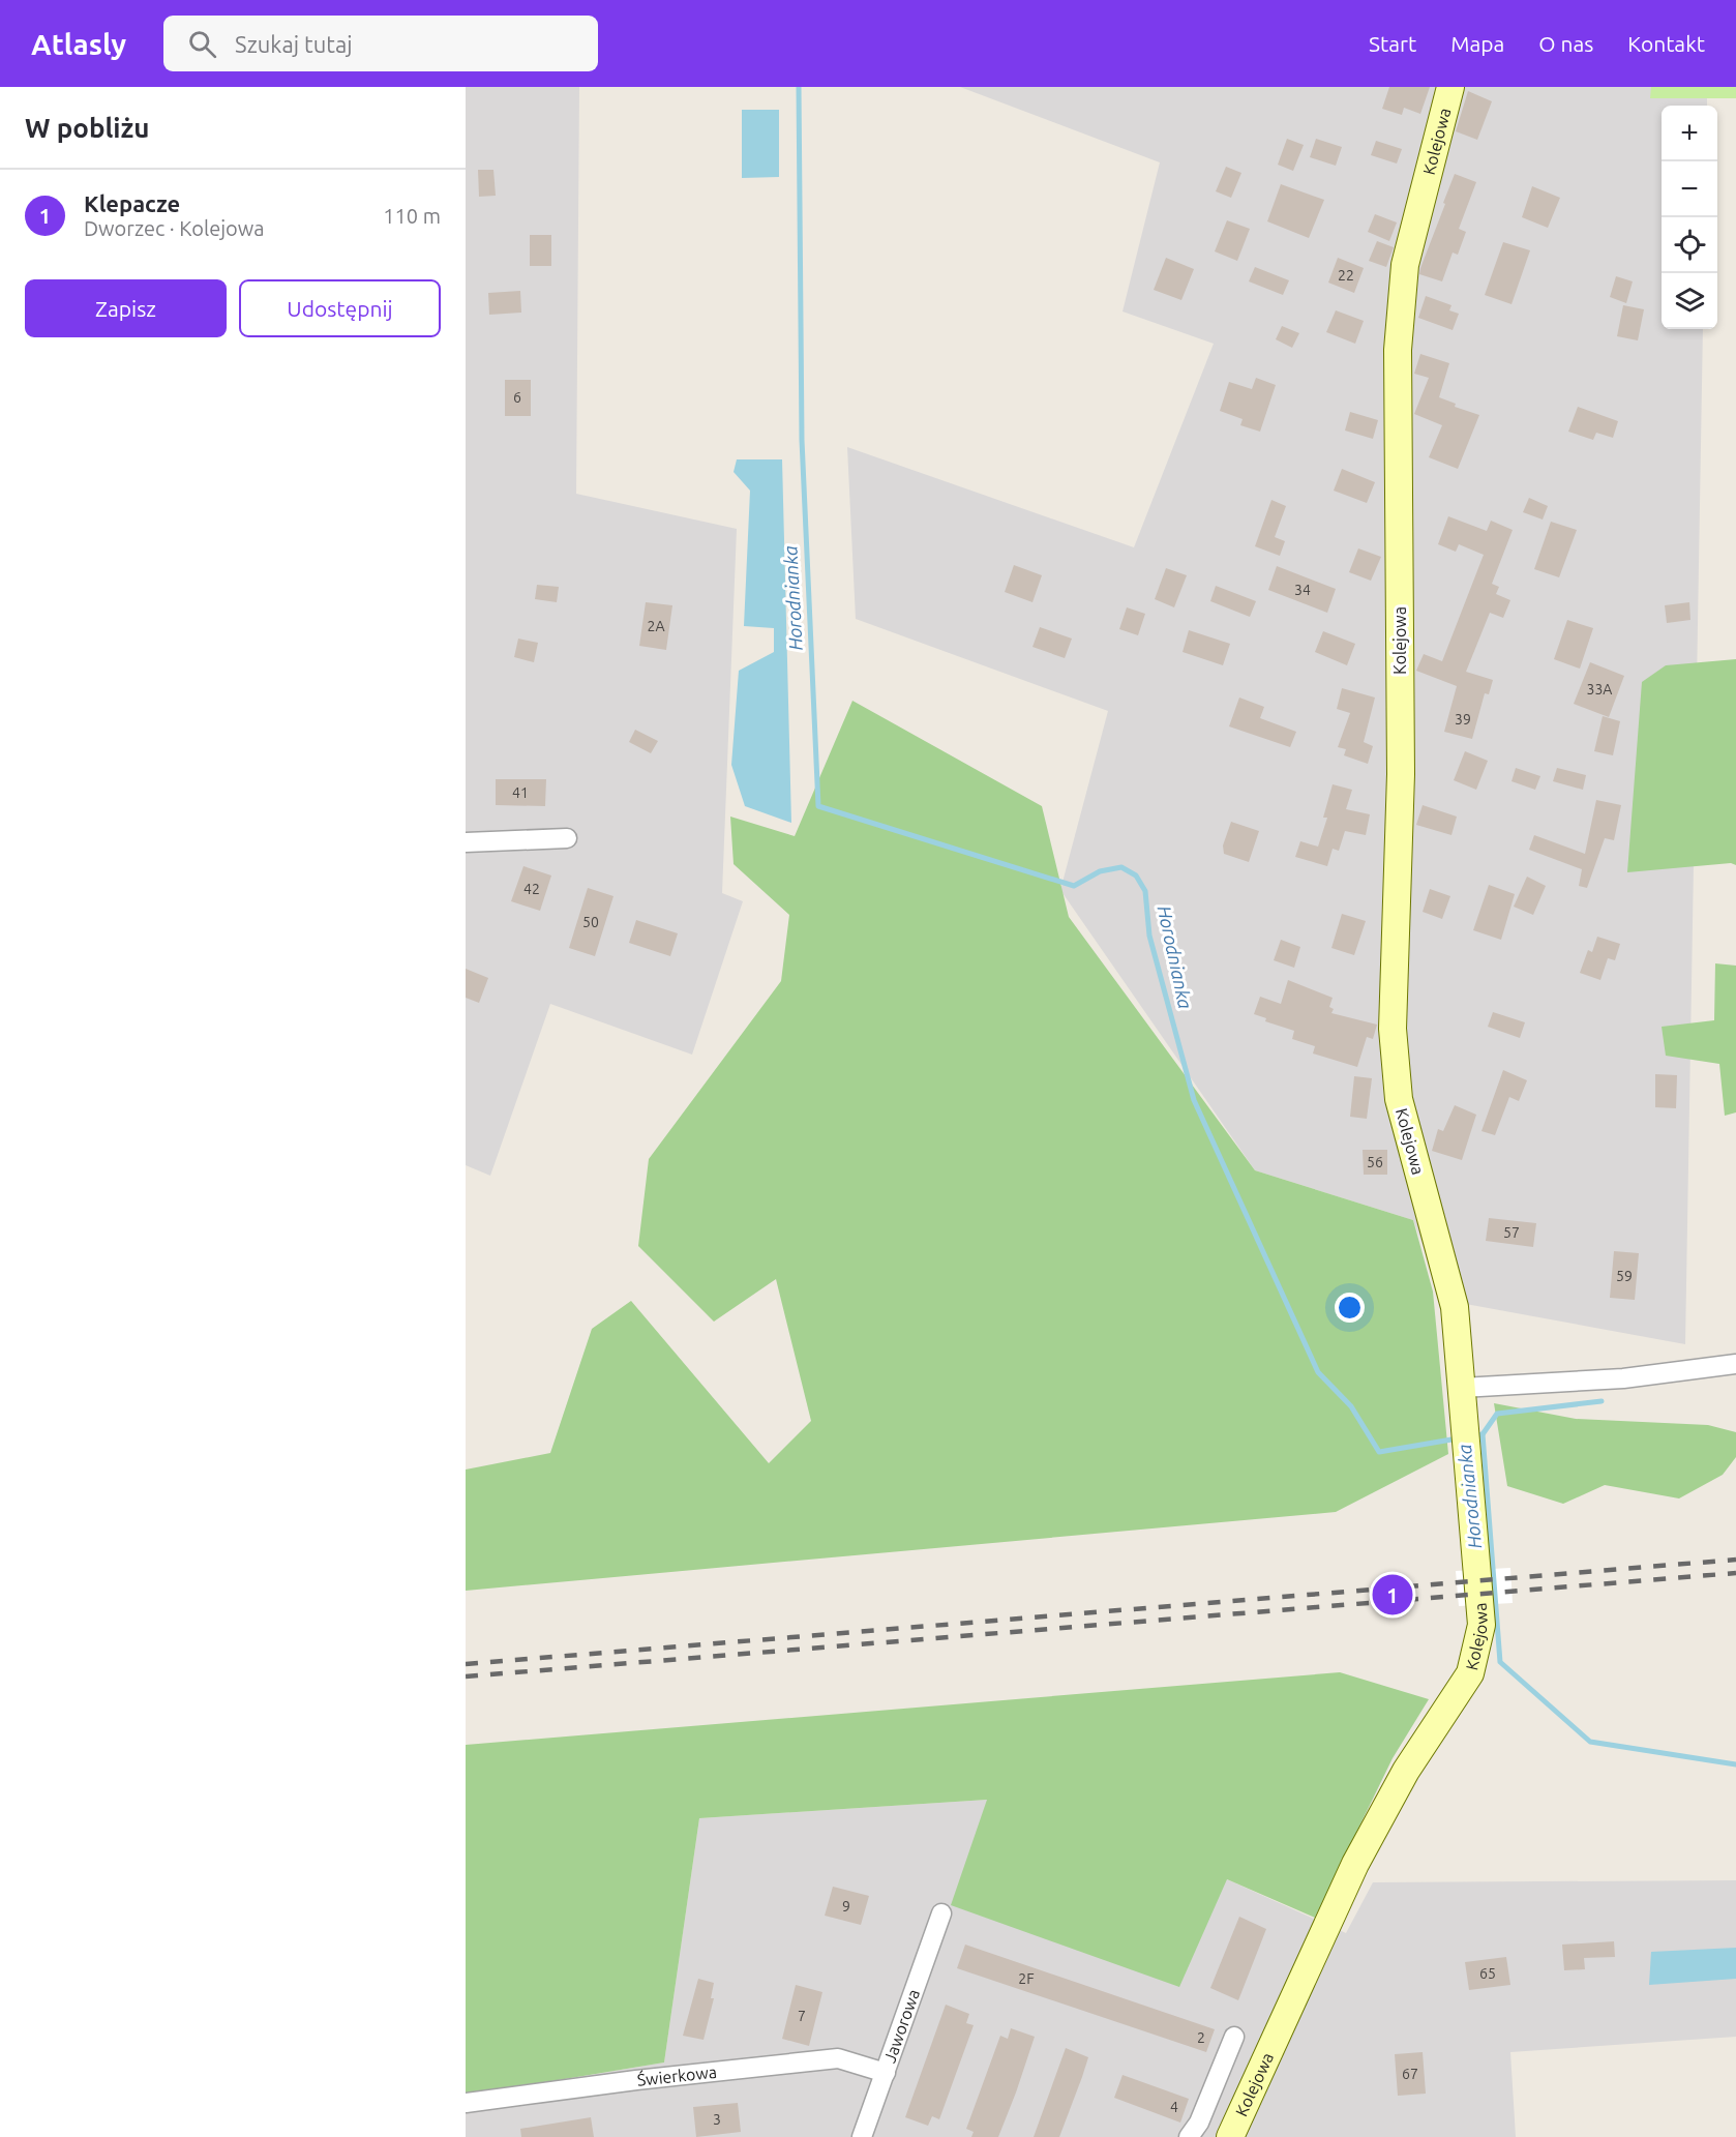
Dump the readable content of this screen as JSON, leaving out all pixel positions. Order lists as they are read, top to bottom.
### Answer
{
  "streets": {
    "street": ["Kolejowa", "Jaworowa", "Świerkowa"]
  },
  "crossings": [
    ["Jaworowa", "Świerkowa"]
  ],
  "water": ["Horodnianka"],
  "house_numbers": [
    "22",
    "6",
    "34",
    "2A",
    "33A",
    "39",
    "41",
    "42",
    "50",
    "56",
    "57",
    "59",
    "9",
    "65",
    "2F",
    "7",
    "2",
    "67",
    "4",
    "3"
  ],
  "page": {
    "header": "Atlasly",
    "search": "Szukaj tutaj",
    "nav": [
      "Start",
      "Mapa",
      "O nas",
      "Kontakt"
    ],
    "heading": "W pobliżu",
    "map_buttons": ["+", "−"],
    "list": [
      {
        "mark": "1",
        "name": "Klepacze",
        "note": "Dworzec · Kolejowa",
        "value": "110 m"
      }
    ],
    "buttons": ["Zapisz", "Udostępnij"],
    "pins": "1"
  }
}
